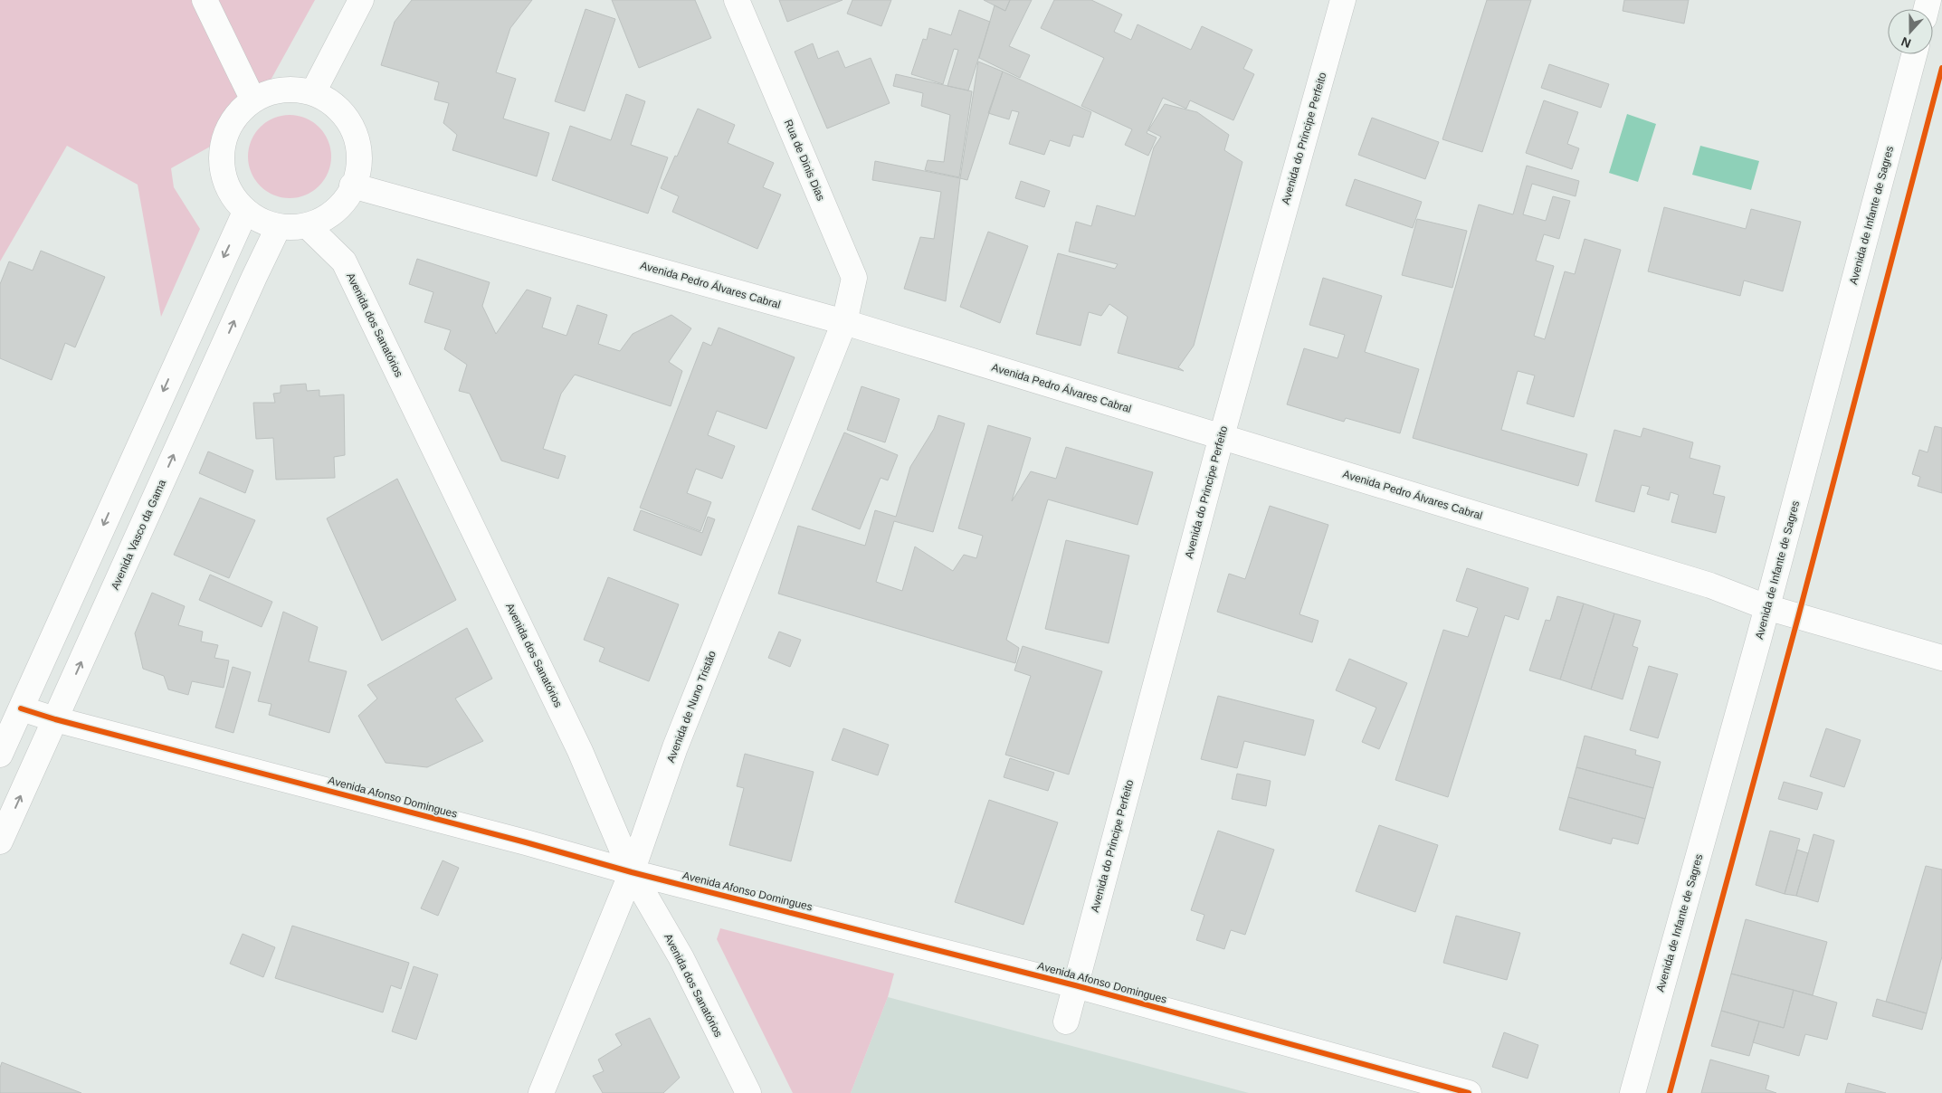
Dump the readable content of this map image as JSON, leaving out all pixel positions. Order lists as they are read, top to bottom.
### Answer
{
  "streets": {
    "street": [
      "Avenida do Principe Perfeito",
      "Rua de Dinis Dias",
      "Avenida de Infante de Sagres",
      "Avenida Pedro Álvares Cabral",
      "Avenida dos Sanatórios",
      "Avenida Vasco da Gama",
      "Avenida de Nuno Tristão",
      "Avenida Afonso Domingues"
    ]
  },
  "crossings": [
    ["Avenida do Principe Perfeito", "Avenida Pedro Álvares Cabral"],
    ["Avenida do Principe Perfeito", "Avenida Afonso Domingues"],
    ["Rua de Dinis Dias", "Avenida Pedro Álvares Cabral"],
    ["Rua de Dinis Dias", "Avenida de Nuno Tristão"],
    ["Avenida de Infante de Sagres", "Avenida Pedro Álvares Cabral"],
    ["Avenida Pedro Álvares Cabral", "Avenida dos Sanatórios"],
    ["Avenida Pedro Álvares Cabral", "Avenida Vasco da Gama"],
    ["Avenida Pedro Álvares Cabral", "Avenida de Nuno Tristão"],
    ["Avenida dos Sanatórios", "Avenida Vasco da Gama"],
    ["Avenida dos Sanatórios", "Avenida de Nuno Tristão"],
    ["Avenida dos Sanatórios", "Avenida Afonso Domingues"],
    ["Avenida Vasco da Gama", "Avenida Afonso Domingues"],
    ["Avenida de Nuno Tristão", "Avenida Afonso Domingues"]
  ],
  "north": "bottom"
}
